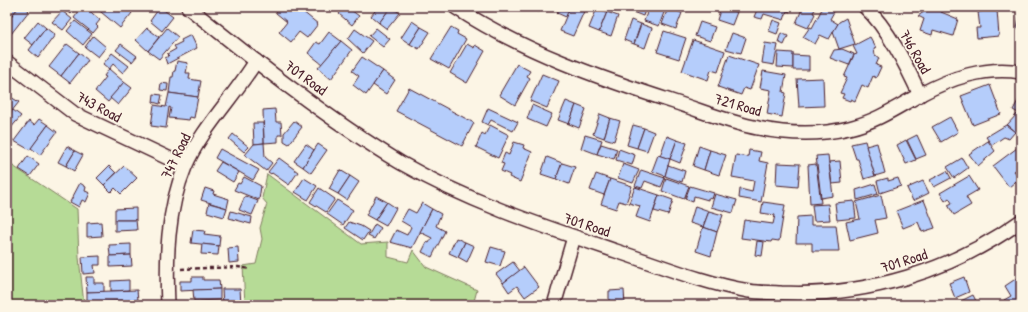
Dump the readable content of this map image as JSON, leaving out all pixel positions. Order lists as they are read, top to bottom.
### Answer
{
  "streets": {
    "street": [
      "746 Road",
      "701 Road",
      "721 Road",
      "743 Road",
      "747 Road"
    ]
  },
  "crossings": [
    ["746 Road", "721 Road"],
    ["701 Road", "747 Road"],
    ["743 Road", "747 Road"]
  ]
}
